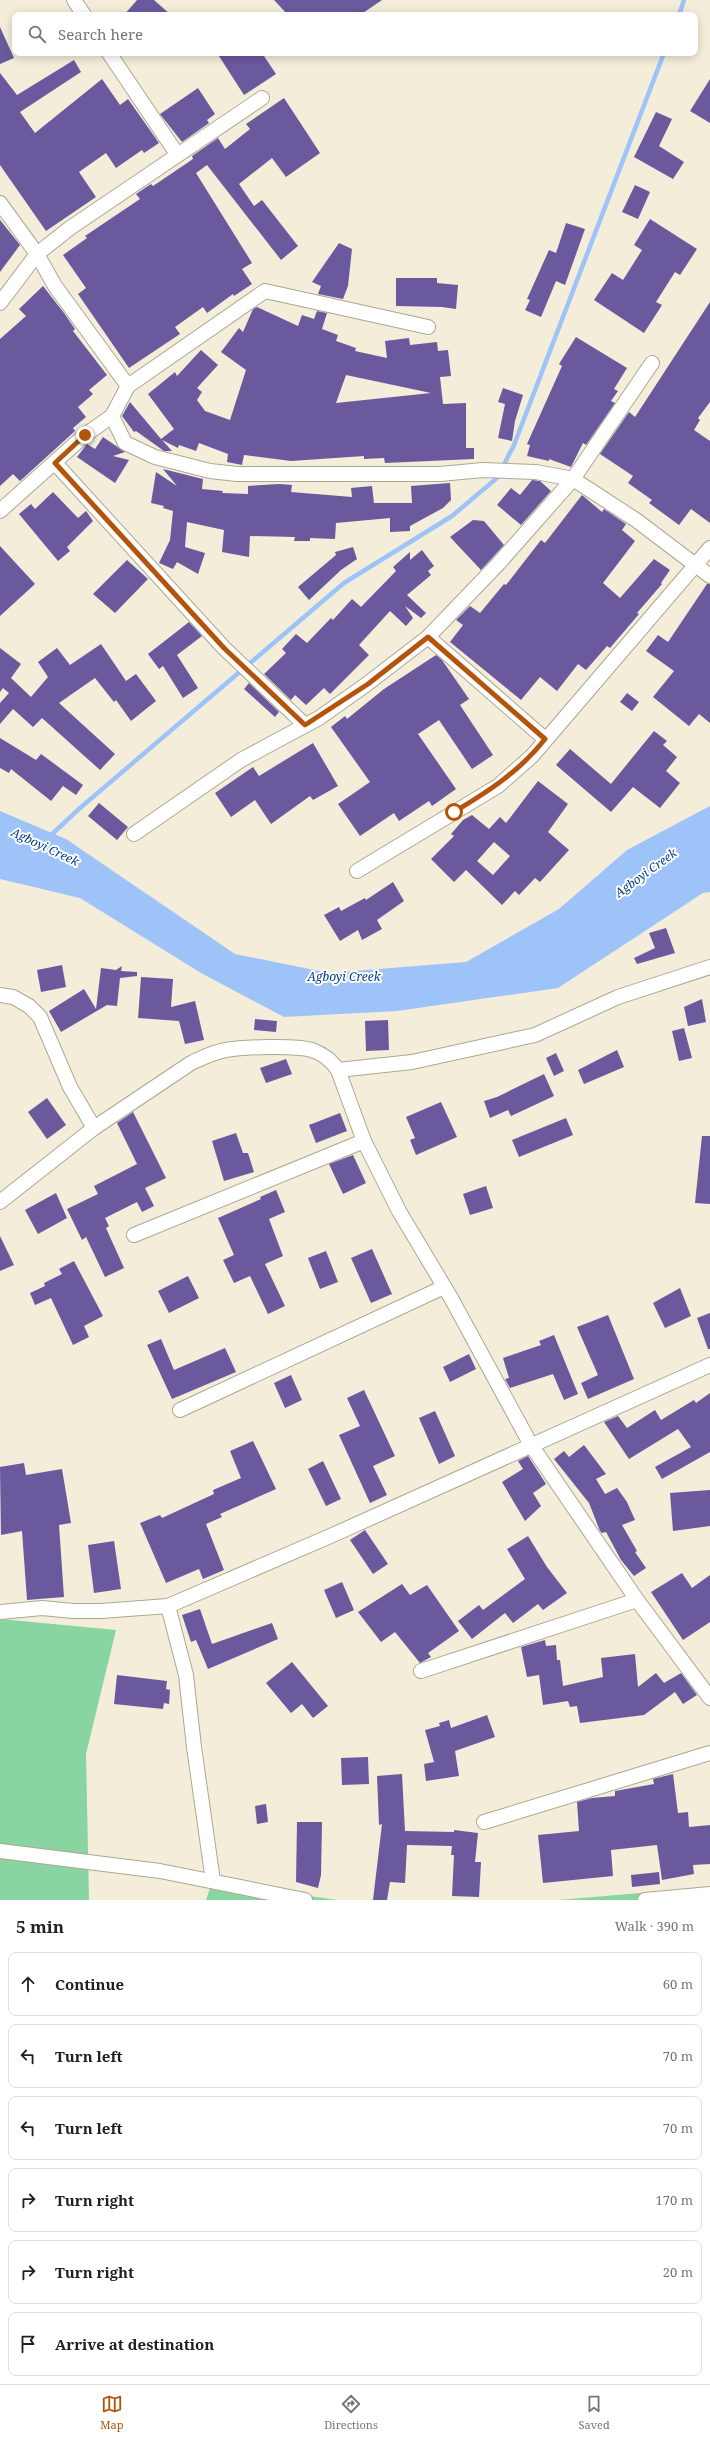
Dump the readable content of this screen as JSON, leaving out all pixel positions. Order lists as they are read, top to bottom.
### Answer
{
  "water": ["Agboyi Creek"],
  "page": {
    "search": "Search here",
    "heading": ["5 min", "Walk · 390 m"],
    "list": [
      ["Continue", "60 m"],
      ["Turn left", "70 m"],
      ["Turn left", "70 m"],
      ["Turn right", "170 m"],
      ["Turn right", "20 m"],
      "Arrive at destination"
    ],
    "nav": ["Map", "Directions", "Saved"]
  }
}
